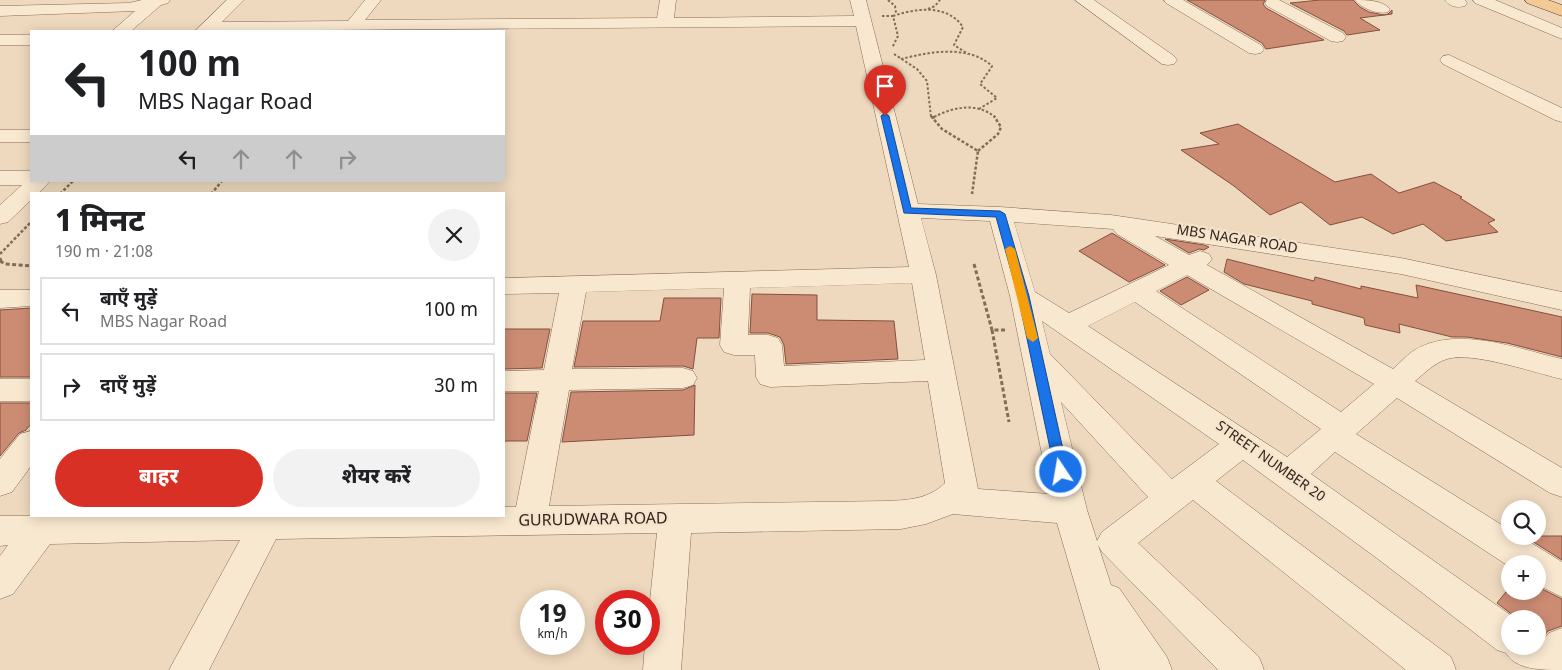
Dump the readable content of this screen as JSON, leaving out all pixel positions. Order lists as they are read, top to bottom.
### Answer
{
  "streets": {
    "street": ["MBS NAGAR ROAD", "STREET NUMBER 20", "GURUDWARA ROAD"]
  },
  "page": {
    "turn": ["100 m", "MBS Nagar Road"],
    "heading": ["1 मिनट", "190 m · 21:08"],
    "list": [
      {
        "name": "बाएँ मुड़ें",
        "note": "MBS Nagar Road",
        "value": "100 m"
      },
      {
        "name": "दाएँ मुड़ें",
        "value": "30 m"
      }
    ],
    "buttons": ["बाहर", "शेयर करें"],
    "map_buttons": ["+", "−"],
    "speed": "19 km/h",
    "limit": "30"
  }
}
